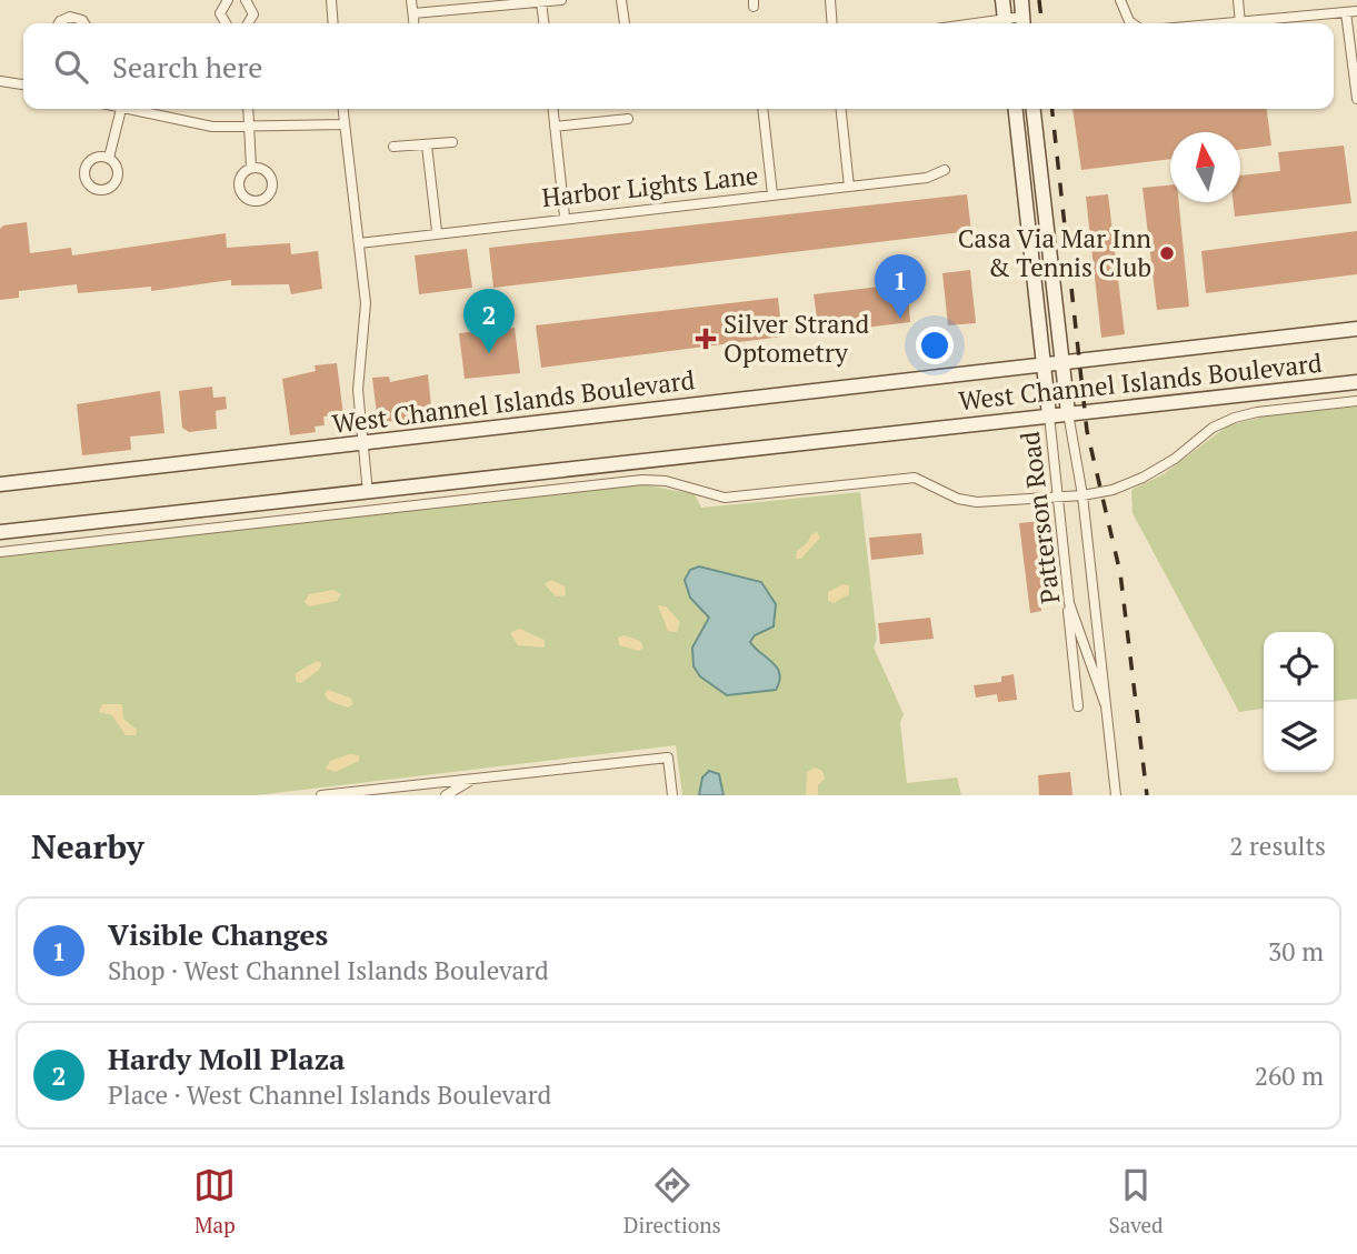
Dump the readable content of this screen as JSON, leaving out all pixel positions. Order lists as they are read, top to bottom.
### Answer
{
  "streets": {
    "main road": ["West Channel Islands Boulevard"],
    "street": ["Harbor Lights Lane", "Patterson Road"]
  },
  "crossings": [
    ["West Channel Islands Boulevard", "Patterson Road"]
  ],
  "places": {
    "other": ["Casa Via Mar Inn & Tennis Club"],
    "health": ["Silver Strand Optometry"]
  },
  "north": "top",
  "page": {
    "search": "Search here",
    "pins": ["1", "2"],
    "heading": ["Nearby", "2 results"],
    "list": [
      {
        "mark": "1",
        "name": "Visible Changes",
        "note": "Shop · West Channel Islands Boulevard",
        "value": "30 m"
      },
      {
        "mark": "2",
        "name": "Hardy Moll Plaza",
        "note": "Place · West Channel Islands Boulevard",
        "value": "260 m"
      }
    ],
    "nav": ["Map", "Directions", "Saved"]
  }
}
